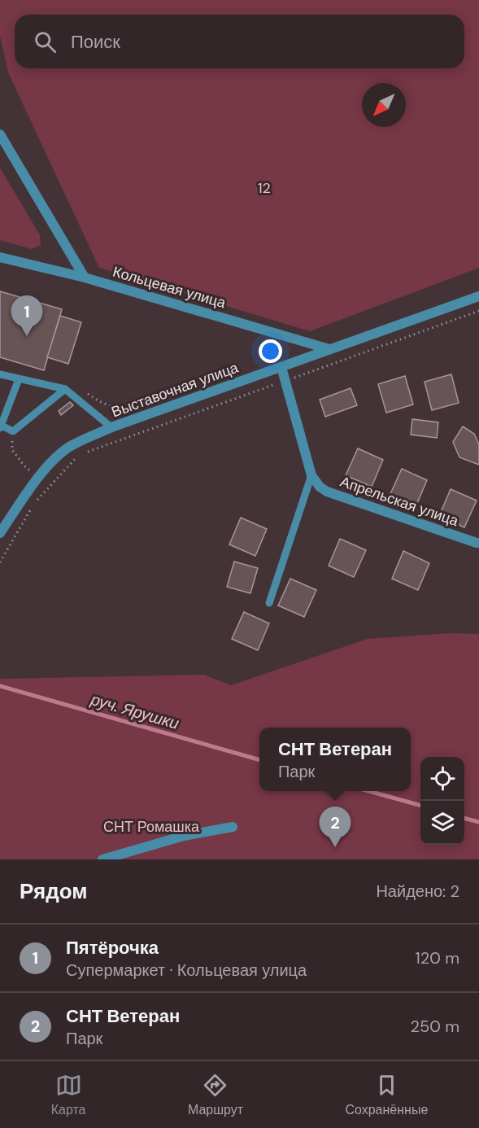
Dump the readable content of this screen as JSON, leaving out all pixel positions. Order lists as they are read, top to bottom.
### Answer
{
  "streets": {
    "street": ["Кольцевая улица", "Выставочная улица", "Апрельская улица"]
  },
  "crossings": [
    ["Кольцевая улица", "Выставочная улица"],
    ["Выставочная улица", "Апрельская улица"]
  ],
  "water": ["руч. Ярушки"],
  "parks": ["12", "СНТ Ромашка"],
  "north": "bottom left",
  "page": {
    "search": "Поиск",
    "pins": ["1", "2"],
    "popup": ["СНТ Ветеран", "Парк"],
    "heading": ["Рядом", "Найдено: 2"],
    "list": [
      {
        "mark": "1",
        "name": "Пятёрочка",
        "note": "Супермаркет · Кольцевая улица",
        "value": "120 m"
      },
      {
        "mark": "2",
        "name": "СНТ Ветеран",
        "note": "Парк",
        "value": "250 m"
      }
    ],
    "nav": ["Карта", "Маршрут", "Сохранённые"]
  }
}
